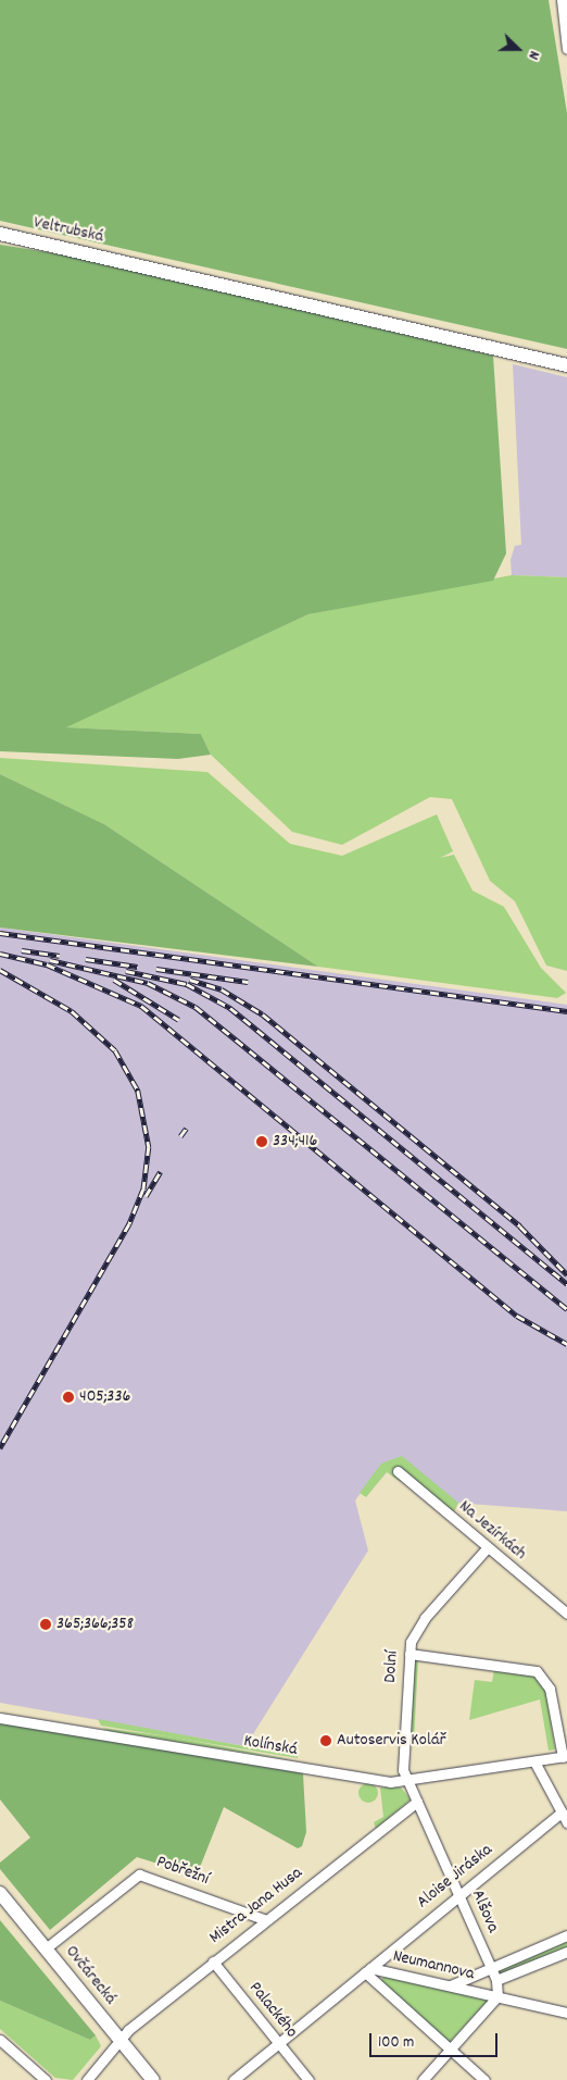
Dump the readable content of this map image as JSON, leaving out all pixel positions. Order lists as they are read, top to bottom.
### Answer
{
  "streets": {
    "street": [
      "Veltrubská",
      "Na Jezírkách",
      "Dolní",
      "Kolínská",
      "Pobřežní",
      "Aloise Jiráska",
      "Mistra Jana Husa",
      "Alšova",
      "Neumannova",
      "Ovčárecká",
      "Palackého"
    ]
  },
  "crossings": [
    ["Na Jezírkách", "Dolní"],
    ["Dolní", "Kolínská"],
    ["Dolní", "Alšova"],
    ["Kolínská", "Alšova"],
    ["Pobřežní", "Mistra Jana Husa"],
    ["Pobřežní", "Ovčárecká"],
    ["Aloise Jiráska", "Alšova"],
    ["Aloise Jiráska", "Neumannova"],
    ["Mistra Jana Husa", "Alšova"],
    ["Mistra Jana Husa", "Ovčárecká"],
    ["Mistra Jana Husa", "Palackého"],
    ["Alšova", "Neumannova"],
    ["Neumannova", "Palackého"]
  ],
  "places": [
    "334;416",
    "405;336",
    "365;366;358",
    "Autoservis Kolář"
  ],
  "scale_bar": "100 m",
  "north": "right"
}
